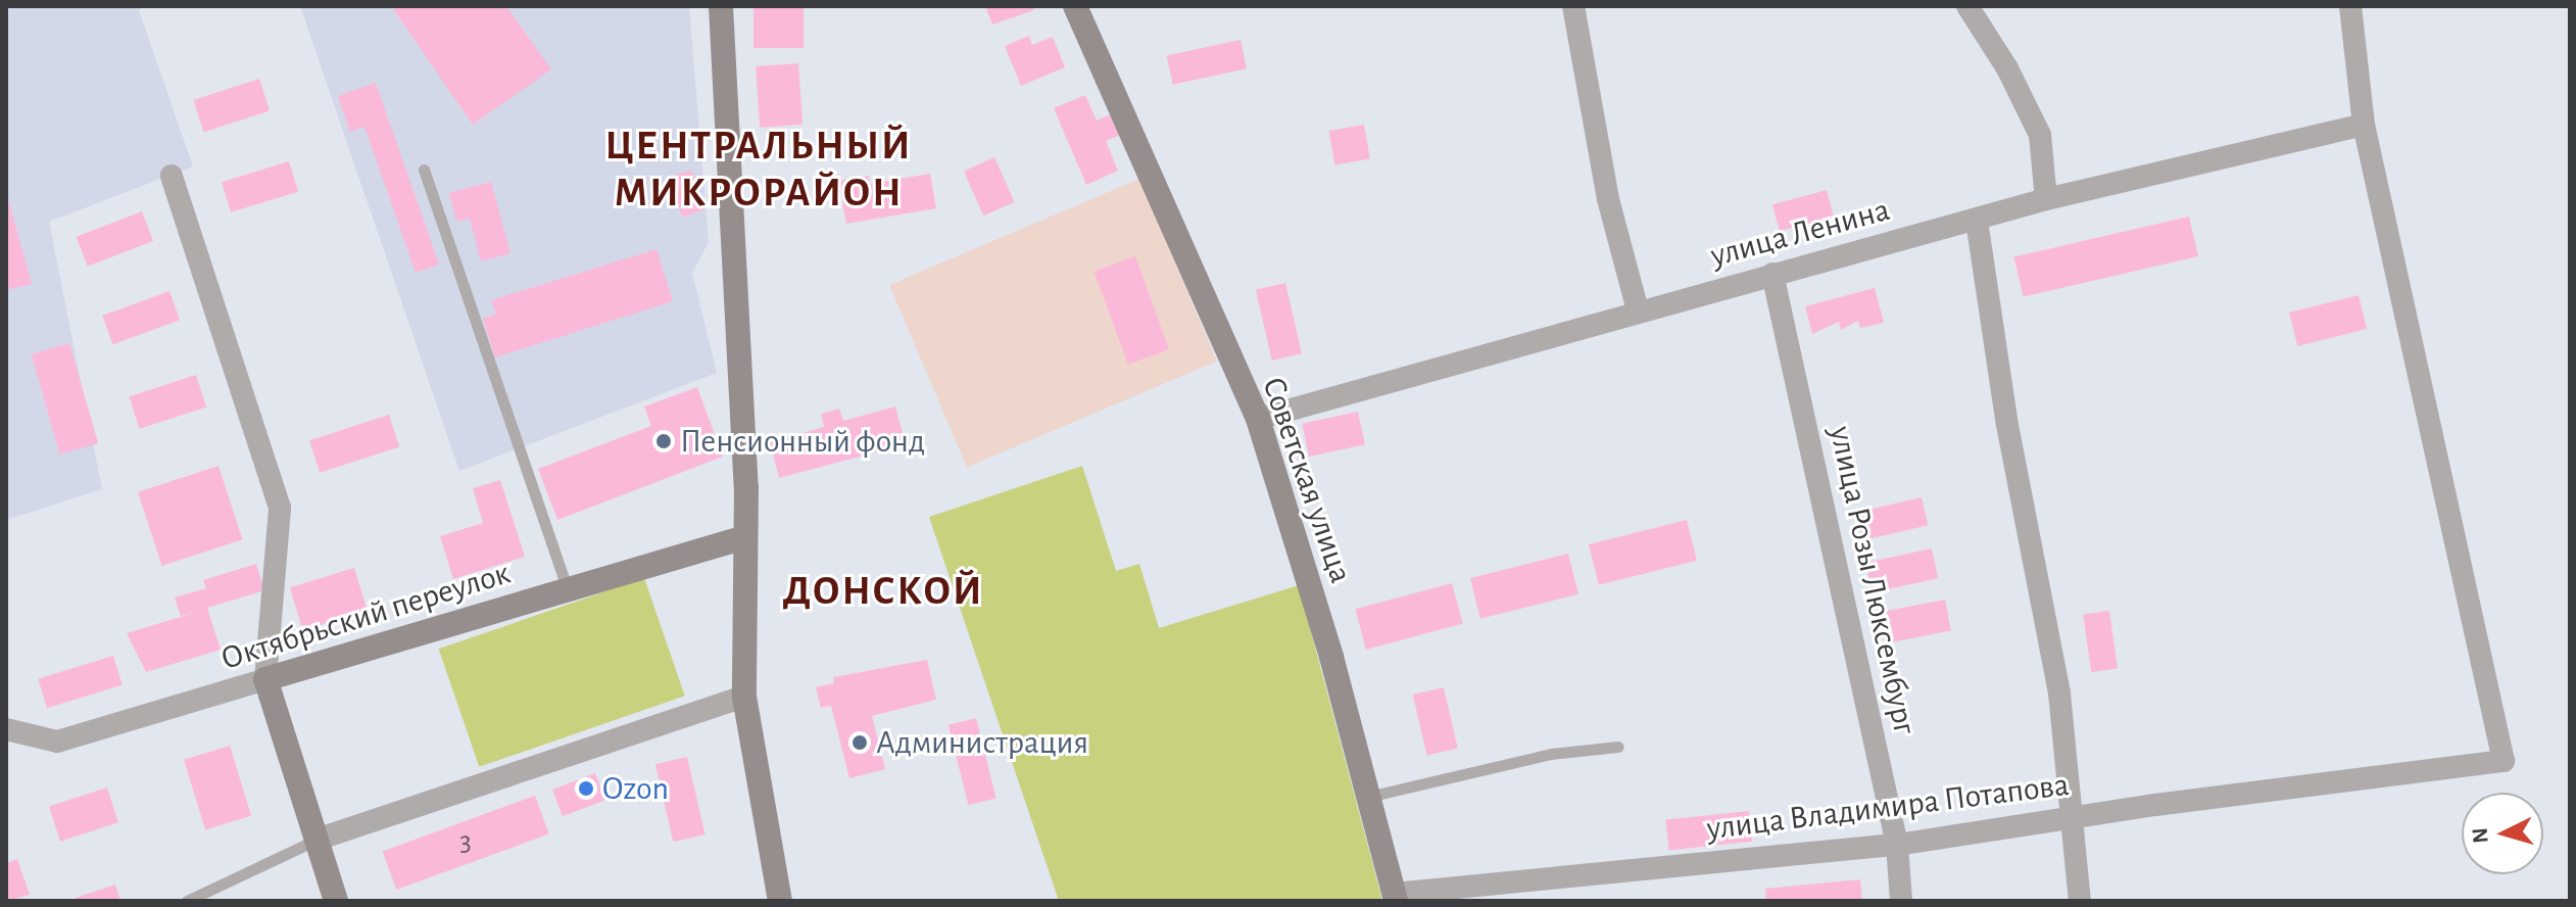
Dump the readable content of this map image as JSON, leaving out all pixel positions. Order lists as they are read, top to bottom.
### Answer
{
  "streets": {
    "main road": ["Советская улица", "Октябрьский переулок"],
    "street": ["улица Ленина", "улица Розы Люксембург", "улица Владимира Потапова"]
  },
  "crossings": [
    ["улица Ленина", "Советская улица"],
    ["улица Ленина", "улица Розы Люксембург"],
    ["улица Ленина", "улица Владимира Потапова"],
    ["Советская улица", "улица Владимира Потапова"],
    ["улица Розы Люксембург", "улица Владимира Потапова"]
  ],
  "districts": ["ЦЕНТРАЛЬНЫЙ МИКРОРАЙОН", "ДОНСКОЙ"],
  "places": ["Пенсионный фонд", "Администрация", "Ozon"],
  "house_numbers": ["3"],
  "north": "left"
}
